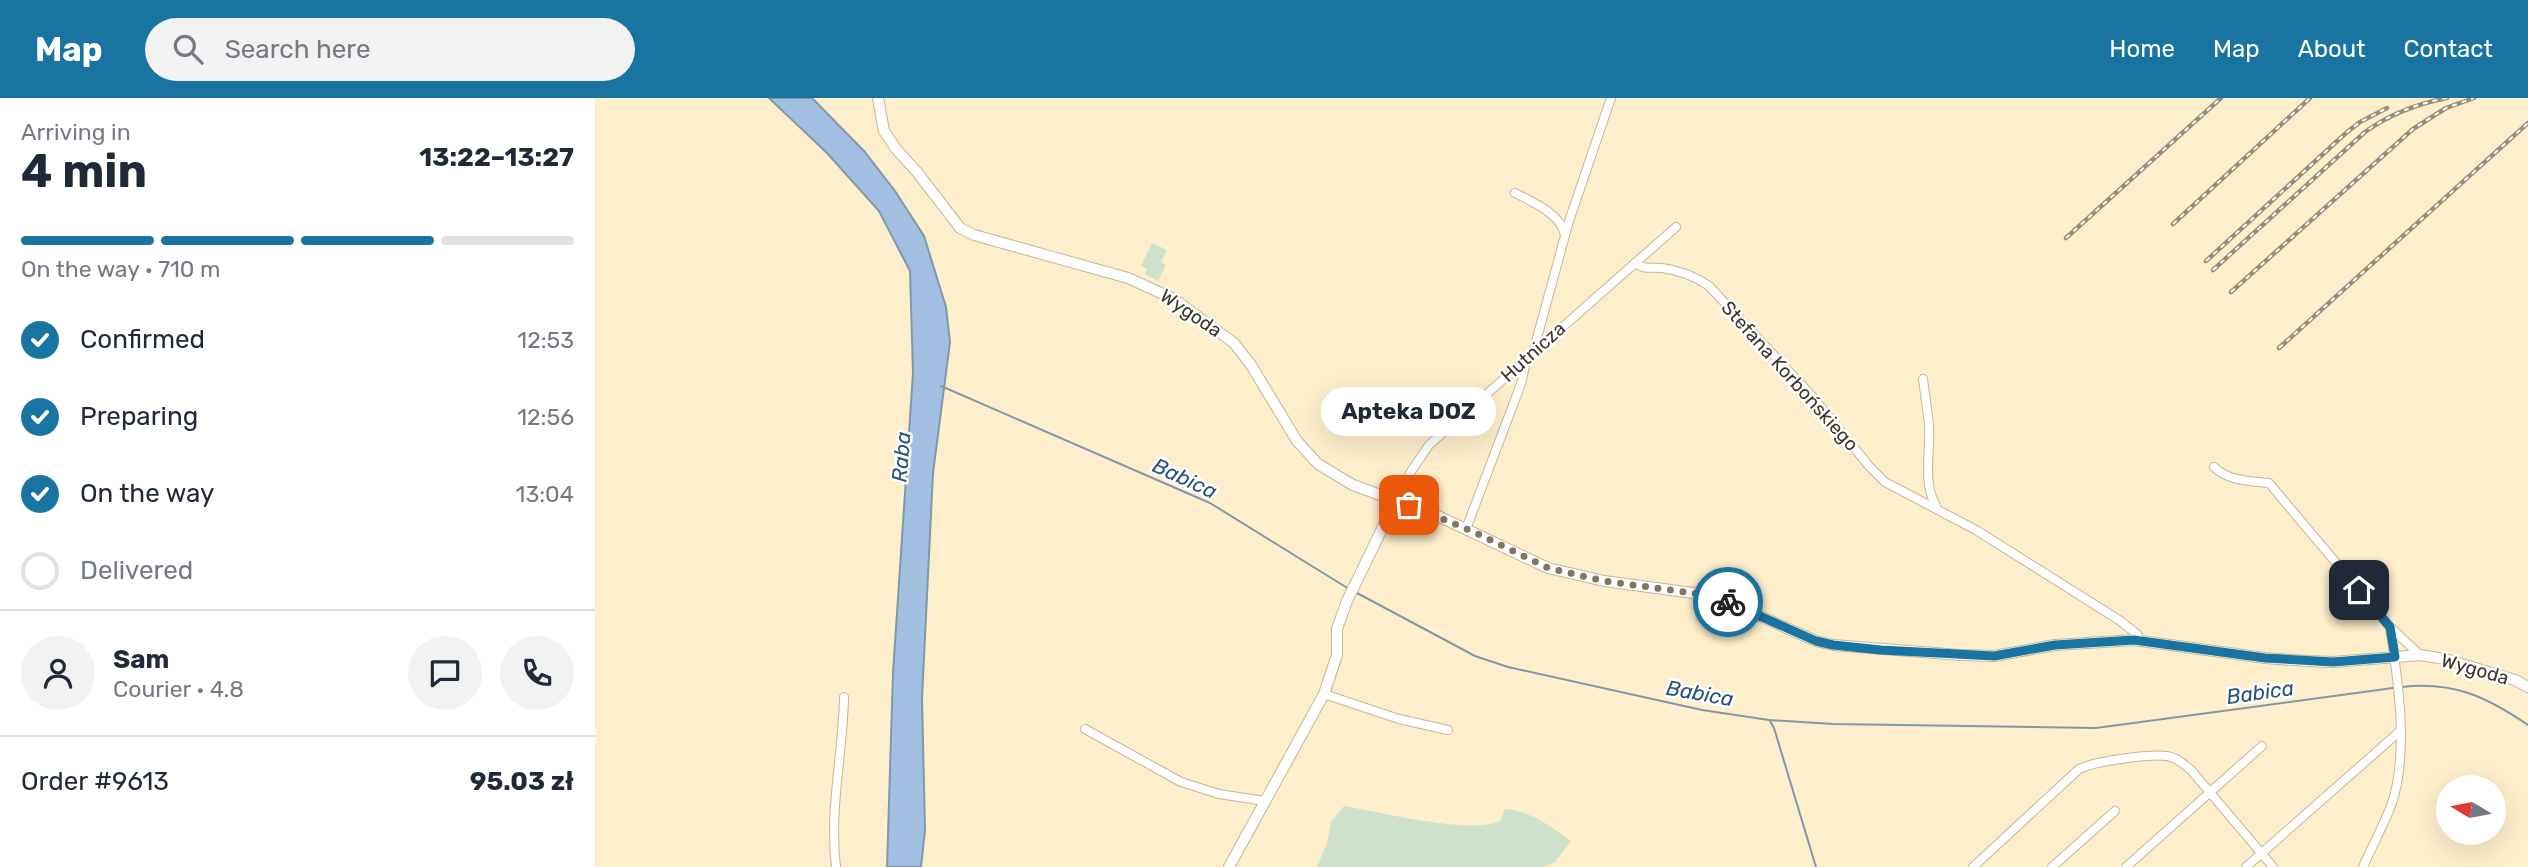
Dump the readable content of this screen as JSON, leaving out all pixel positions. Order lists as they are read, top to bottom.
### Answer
{
  "streets": {
    "street": ["Wygoda", "Hutnicza", "Stefana Korbońskiego"]
  },
  "crossings": [
    ["Wygoda", "Hutnicza"],
    ["Wygoda", "Stefana Korbońskiego"],
    ["Hutnicza", "Stefana Korbońskiego"]
  ],
  "water": ["Raba", "Babica"],
  "places": ["Apteka DOZ"],
  "north": "left",
  "page": {
    "header": "Map",
    "search": "Search here",
    "nav": [
      "Home",
      "Map",
      "About",
      "Contact"
    ],
    "heading": ["4 min", "Arriving in", "13:22–13:27"],
    "panel": [
      "Sam",
      "Courier · 4.8",
      "Order #9613",
      "95.03 zł"
    ],
    "bar": "On the way · 710 m",
    "list": [
      ["Confirmed", "12:53"],
      ["Preparing", "12:56"],
      ["On the way", "13:04"],
      "Delivered"
    ],
    "bubble": "Apteka DOZ"
  }
}
